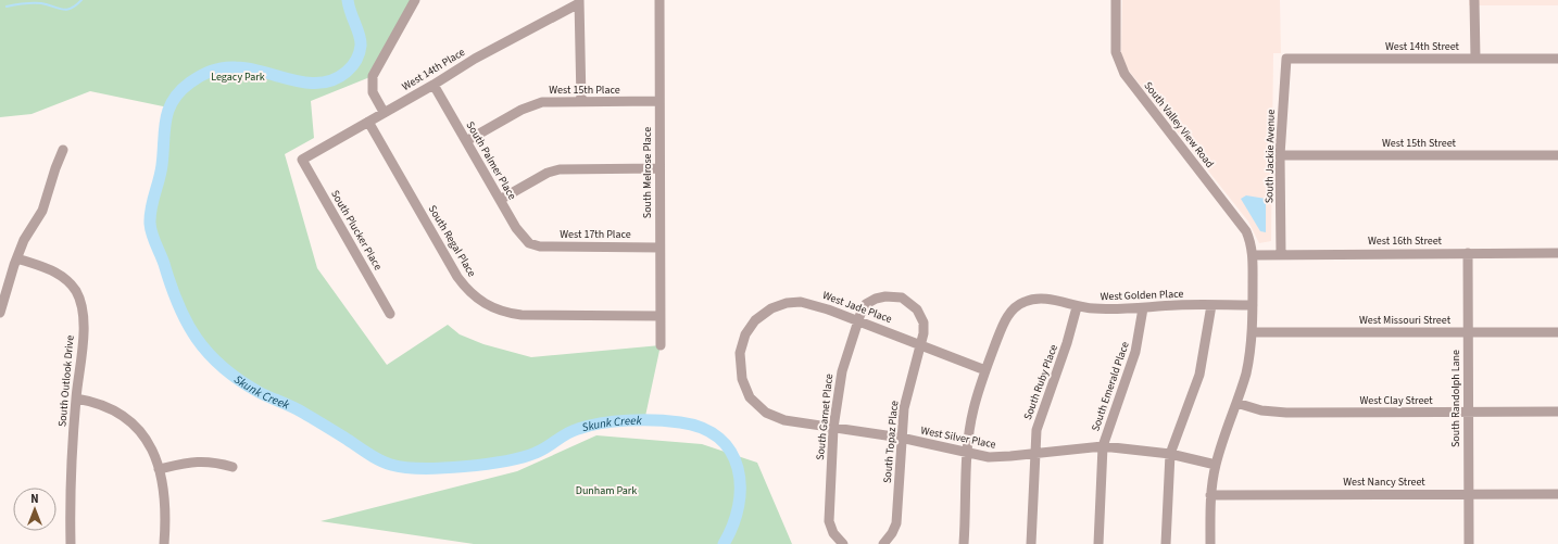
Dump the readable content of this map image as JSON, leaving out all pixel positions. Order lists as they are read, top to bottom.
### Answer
{
  "streets": {
    "street": [
      "West 14th Street",
      "West 14th Place",
      "West 15th Place",
      "South Valley View Road",
      "West 15th Street",
      "South Jackie Avenue",
      "South Palmer Place",
      "South Melrose Place",
      "South Plucker Place",
      "West 17th Place",
      "South Regal Place",
      "West 16th Street",
      "West Golden Place",
      "West Jade Place",
      "West Missouri Street",
      "South Outlook Drive",
      "South Ruby Place",
      "South Emerald Place",
      "South Randolph Lane",
      "West Clay Street",
      "South Garnet Place",
      "West Silver Place",
      "South Topaz Place",
      "West Nancy Street"
    ]
  },
  "crossings": [
    ["West 14th Street", "South Jackie Avenue"],
    ["West 14th Place", "South Palmer Place"],
    ["West 14th Place", "South Plucker Place"],
    ["West 14th Place", "South Regal Place"],
    ["West 15th Place", "South Palmer Place"],
    ["West 15th Place", "South Melrose Place"],
    ["South Valley View Road", "West 16th Street"],
    ["South Valley View Road", "West Golden Place"],
    ["South Valley View Road", "West Missouri Street"],
    ["South Valley View Road", "West Clay Street"],
    ["South Valley View Road", "West Silver Place"],
    ["South Valley View Road", "West Nancy Street"],
    ["West 15th Street", "South Jackie Avenue"],
    ["South Jackie Avenue", "West 16th Street"],
    ["South Palmer Place", "West 17th Place"],
    ["South Melrose Place", "West 17th Place"],
    ["South Melrose Place", "South Regal Place"],
    ["West 16th Street", "South Randolph Lane"],
    ["West Golden Place", "West Jade Place"],
    ["West Golden Place", "South Ruby Place"],
    ["West Golden Place", "South Emerald Place"],
    ["West Jade Place", "South Garnet Place"],
    ["West Jade Place", "West Silver Place"],
    ["West Jade Place", "South Topaz Place"],
    ["West Missouri Street", "South Randolph Lane"],
    ["South Ruby Place", "West Silver Place"],
    ["South Emerald Place", "West Silver Place"],
    ["South Randolph Lane", "West Clay Street"],
    ["South Randolph Lane", "West Nancy Street"],
    ["South Garnet Place", "West Silver Place"],
    ["South Garnet Place", "South Topaz Place"],
    ["West Silver Place", "South Topaz Place"]
  ],
  "water": ["Skunk Creek"],
  "parks": ["Legacy Park", "Dunham Park"],
  "north": "top"
}
